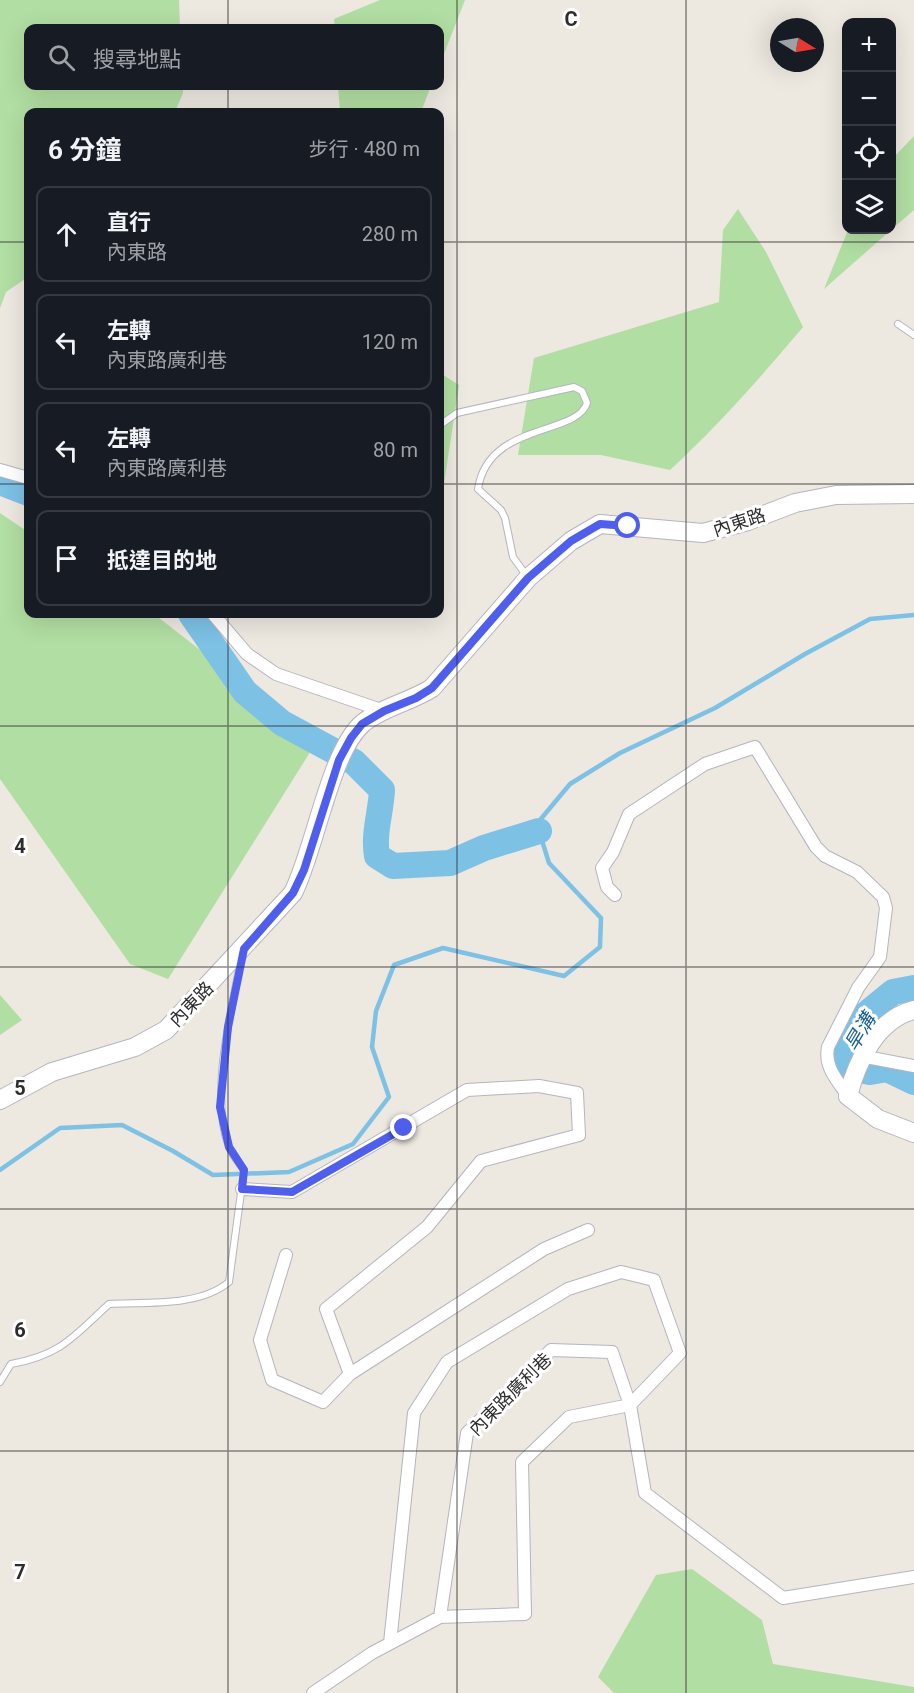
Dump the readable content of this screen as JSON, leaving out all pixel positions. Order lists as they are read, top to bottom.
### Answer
{
  "streets": {
    "street": ["內東路", "內東路廣利巷"]
  },
  "water": ["旱溝"],
  "north": "right",
  "page": {
    "map_buttons": ["+", "−"],
    "search": "搜尋地點",
    "heading": ["6 分鐘", "步行 · 480 m"],
    "list": [
      ["直行", "內東路", "280 m"],
      ["左轉", "內東路廣利巷", "120 m"],
      ["左轉", "內東路廣利巷", "80 m"],
      "抵達目的地"
    ]
  },
  "grid": {
    "columns": ["C"],
    "rows": [
      "4",
      "5",
      "6",
      "7"
    ]
  }
}
